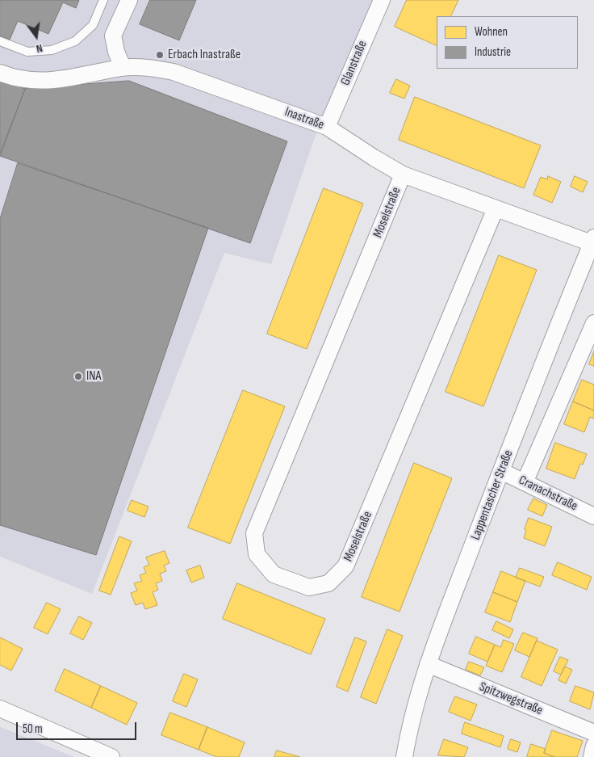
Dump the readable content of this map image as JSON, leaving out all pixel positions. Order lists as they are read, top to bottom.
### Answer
{
  "streets": {
    "street": [
      "Glanstraße",
      "Inastraße",
      "Moselstraße",
      "Cranachstraße",
      "Lappentascher Straße",
      "Spitzwegstraße"
    ]
  },
  "crossings": [
    ["Glanstraße", "Inastraße"],
    ["Inastraße", "Moselstraße"],
    ["Inastraße", "Lappentascher Straße"],
    ["Cranachstraße", "Lappentascher Straße"],
    ["Lappentascher Straße", "Spitzwegstraße"]
  ],
  "places": ["Erbach Inastraße", "INA"],
  "legend": ["Wohnen", "Industrie"],
  "scale_bar": "50 m",
  "north": "bottom"
}
